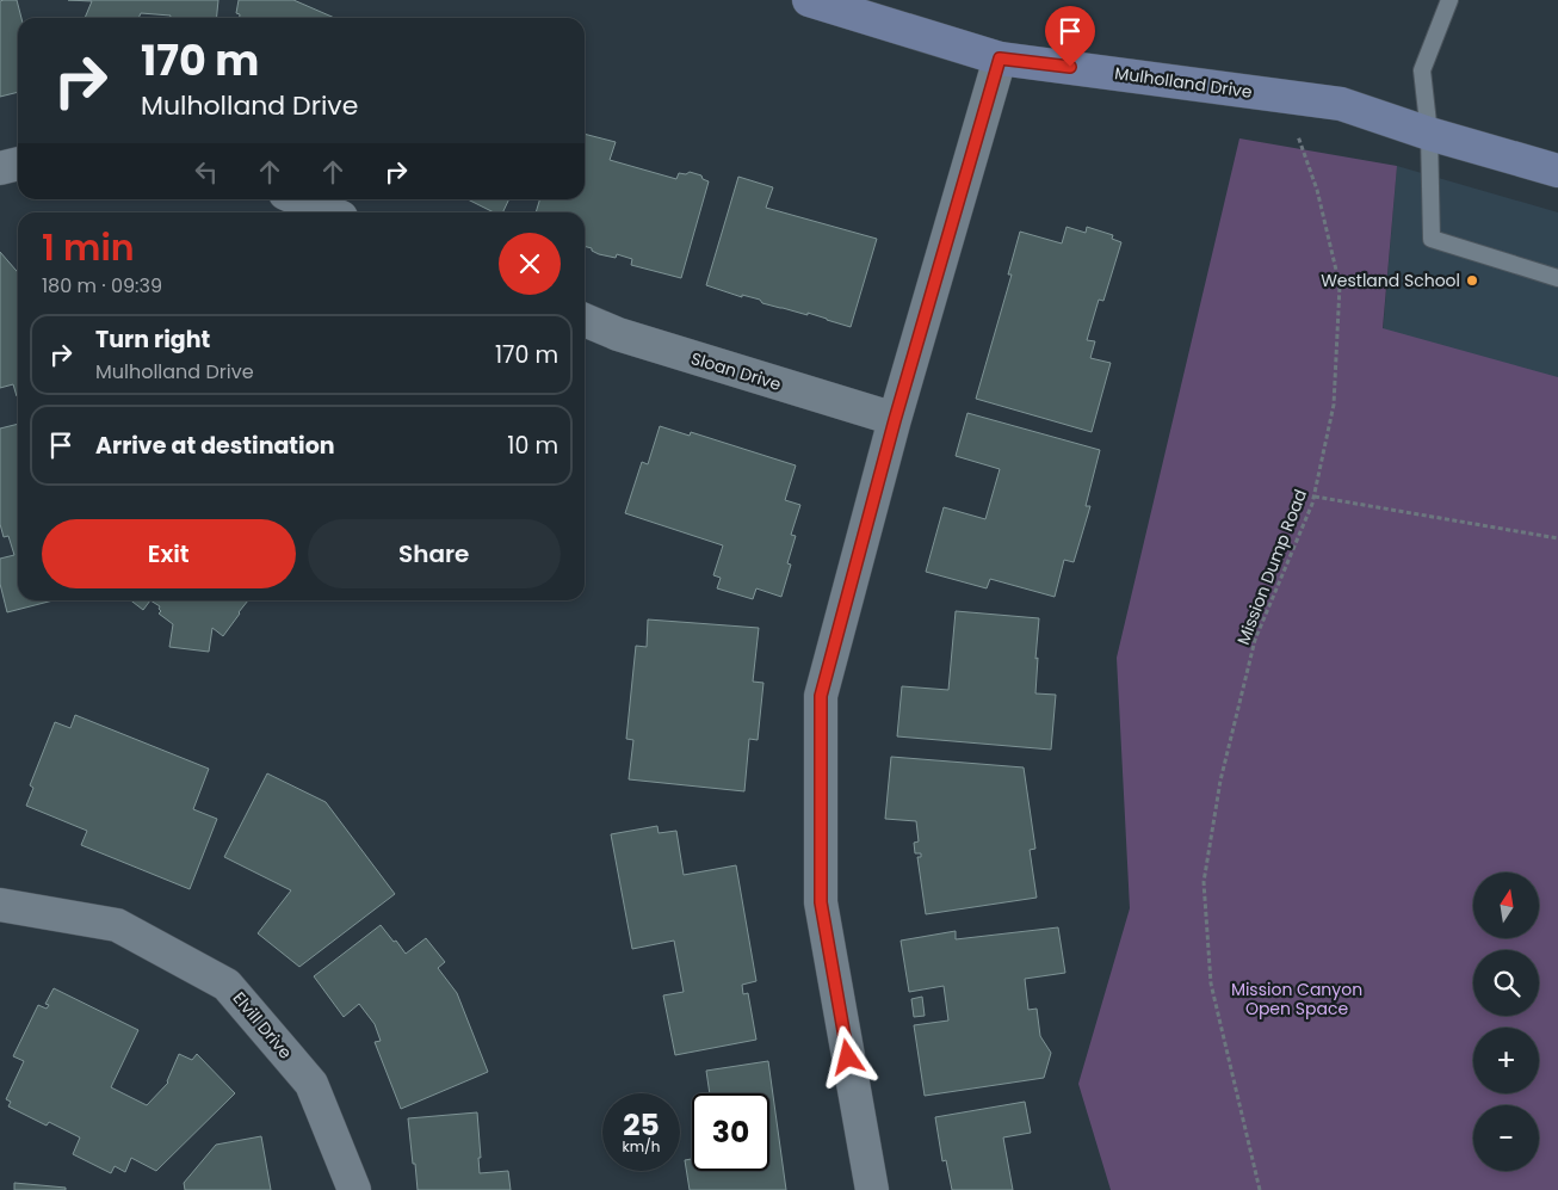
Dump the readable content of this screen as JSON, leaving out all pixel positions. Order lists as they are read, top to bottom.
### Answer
{
  "streets": {
    "main road": ["Mulholland Drive"],
    "street": ["Sloan Drive", "Elvill Drive"],
    "path": ["Mission Dump Road"]
  },
  "crossings": [
    ["Mulholland Drive", "Mission Dump Road"]
  ],
  "parks": ["Mission Canyon Open Space"],
  "places": ["Westland School"],
  "north": "top",
  "page": {
    "turn": ["170 m", "Mulholland Drive"],
    "heading": ["1 min", "180 m · 09:39"],
    "list": [
      {
        "name": "Turn right",
        "note": "Mulholland Drive",
        "value": "170 m"
      },
      {
        "name": "Arrive at destination",
        "value": "10 m"
      }
    ],
    "buttons": ["Exit", "Share"],
    "map_buttons": ["+", "−"],
    "speed": "25 km/h",
    "limit": "30"
  }
}
